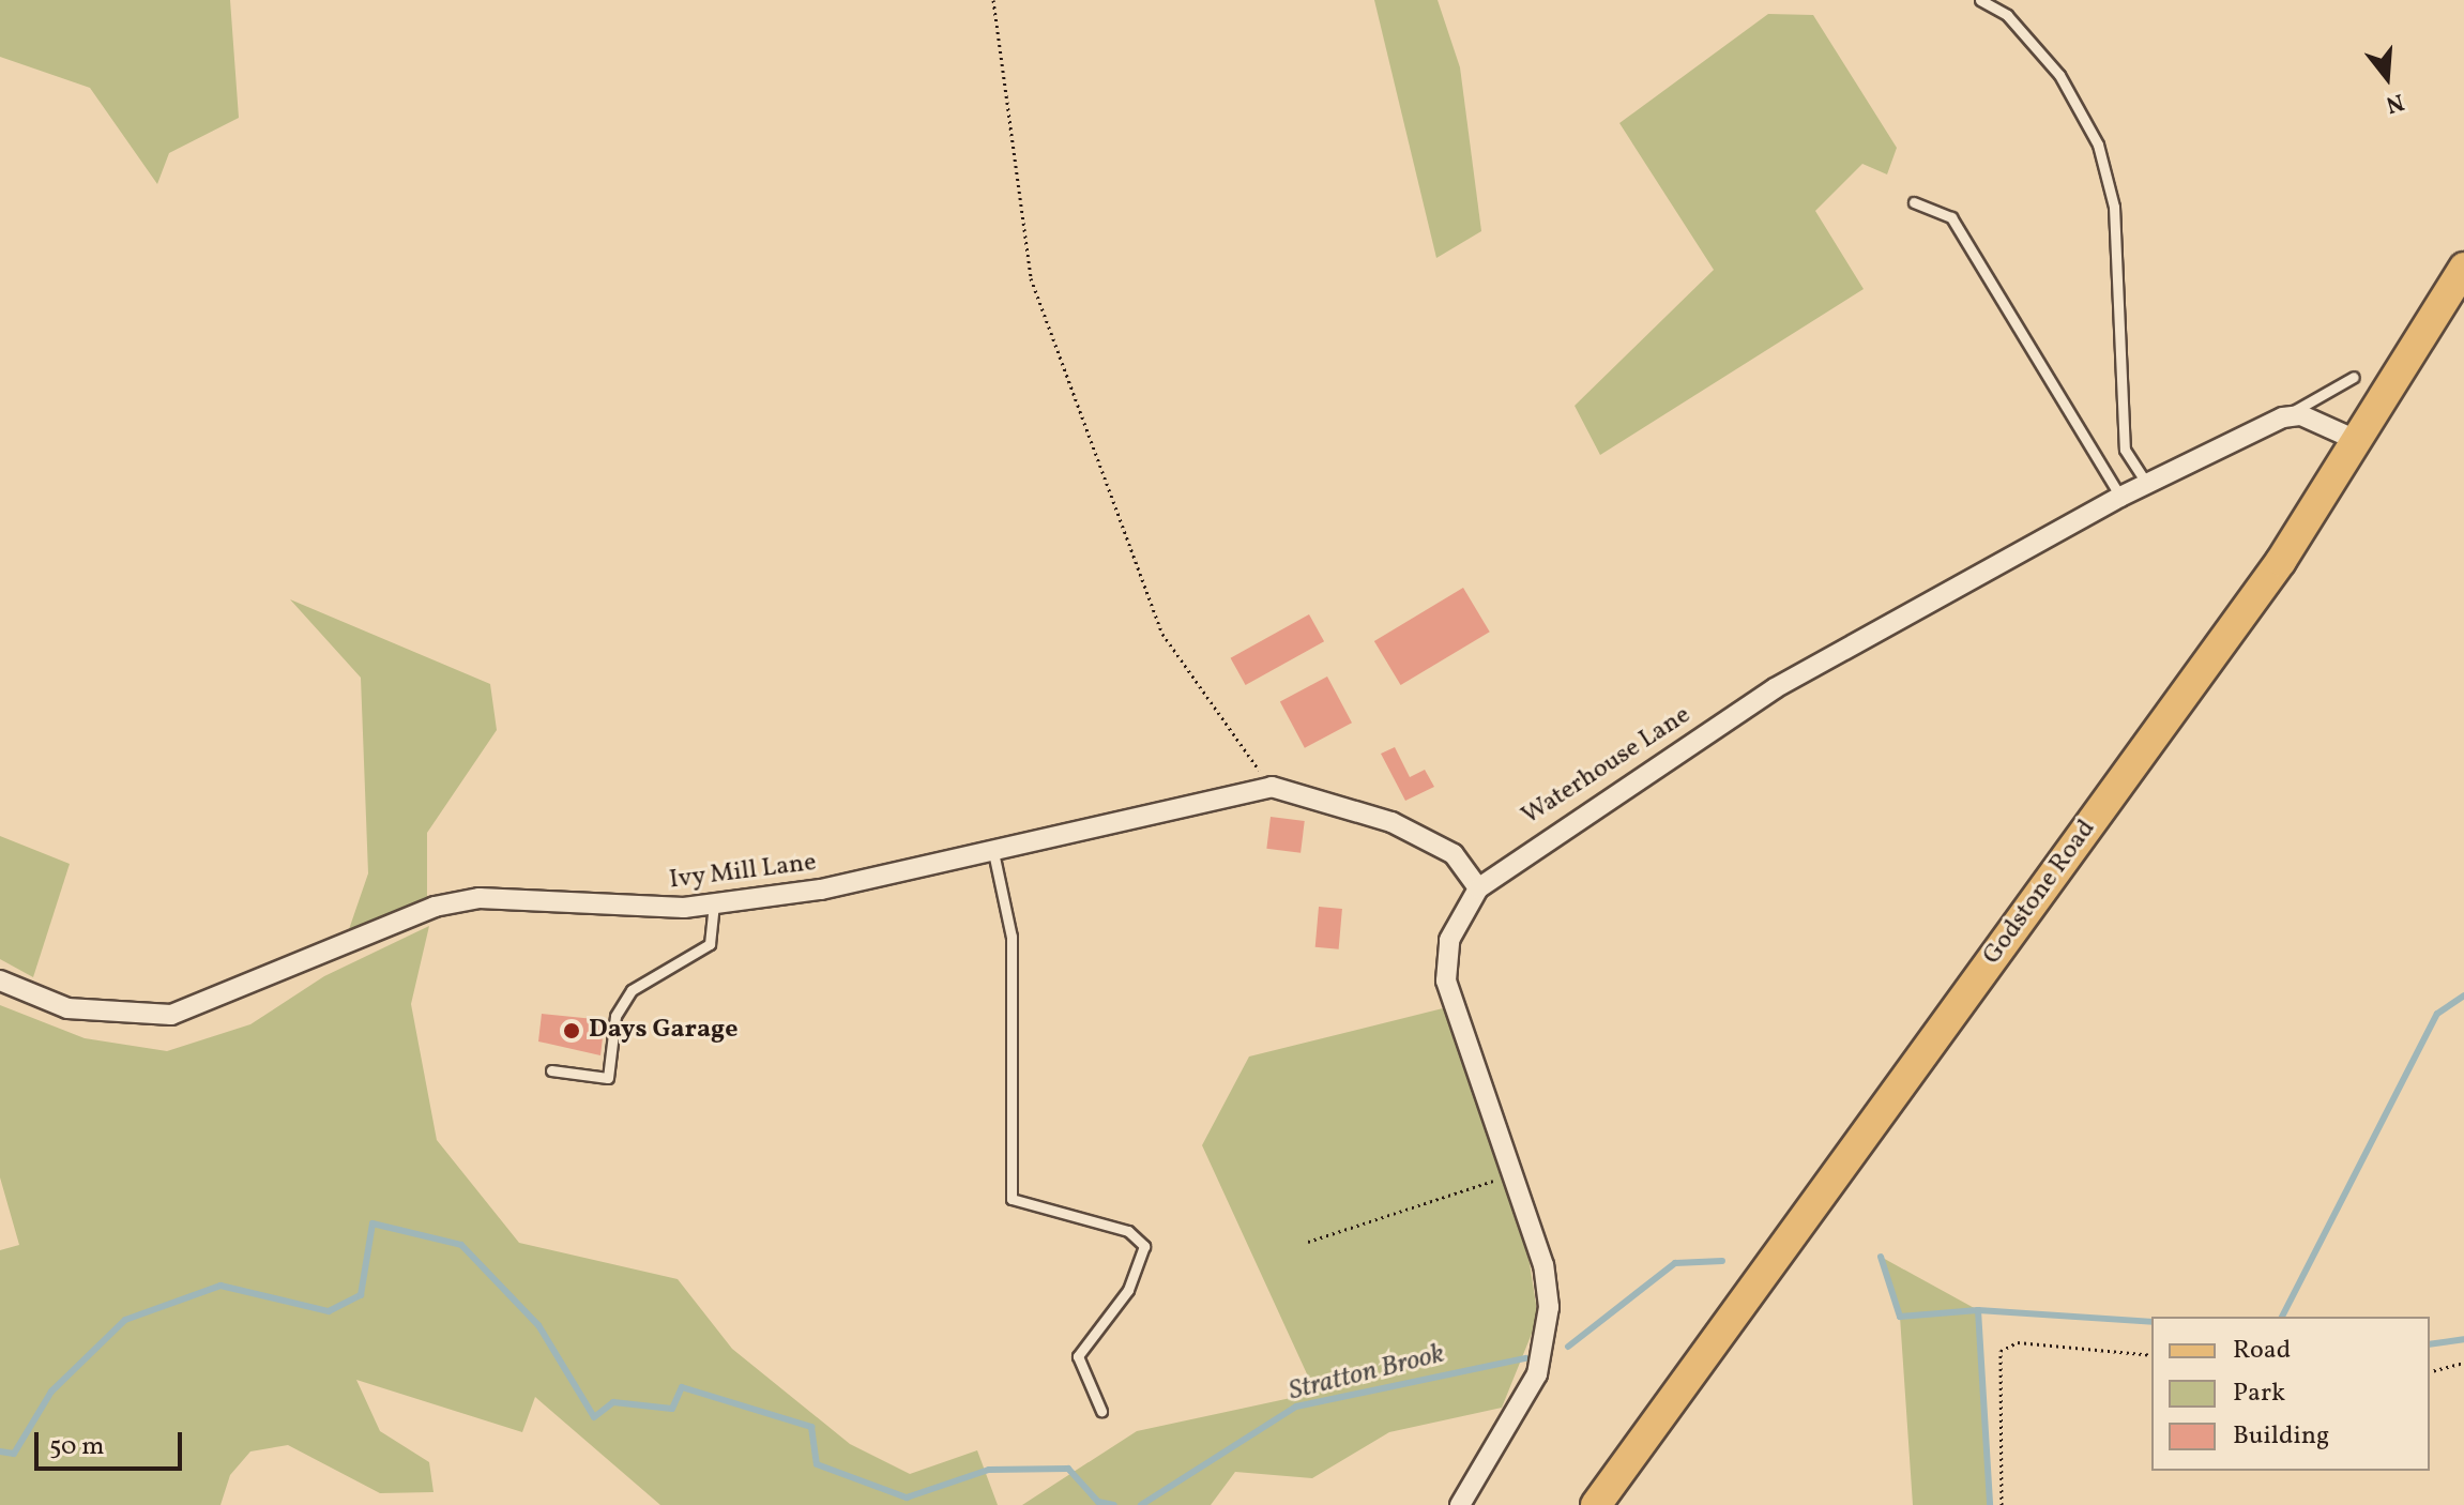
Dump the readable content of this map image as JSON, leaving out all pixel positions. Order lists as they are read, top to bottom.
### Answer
{
  "streets": {
    "main road": ["Godstone Road"],
    "street": ["Waterhouse Lane", "Ivy Mill Lane"]
  },
  "crossings": [
    ["Waterhouse Lane", "Ivy Mill Lane"]
  ],
  "water": ["Stratton Brook"],
  "places": ["Days Garage"],
  "legend": ["Road", "Park", "Building"],
  "scale_bar": "50 m",
  "north": "bottom"
}
